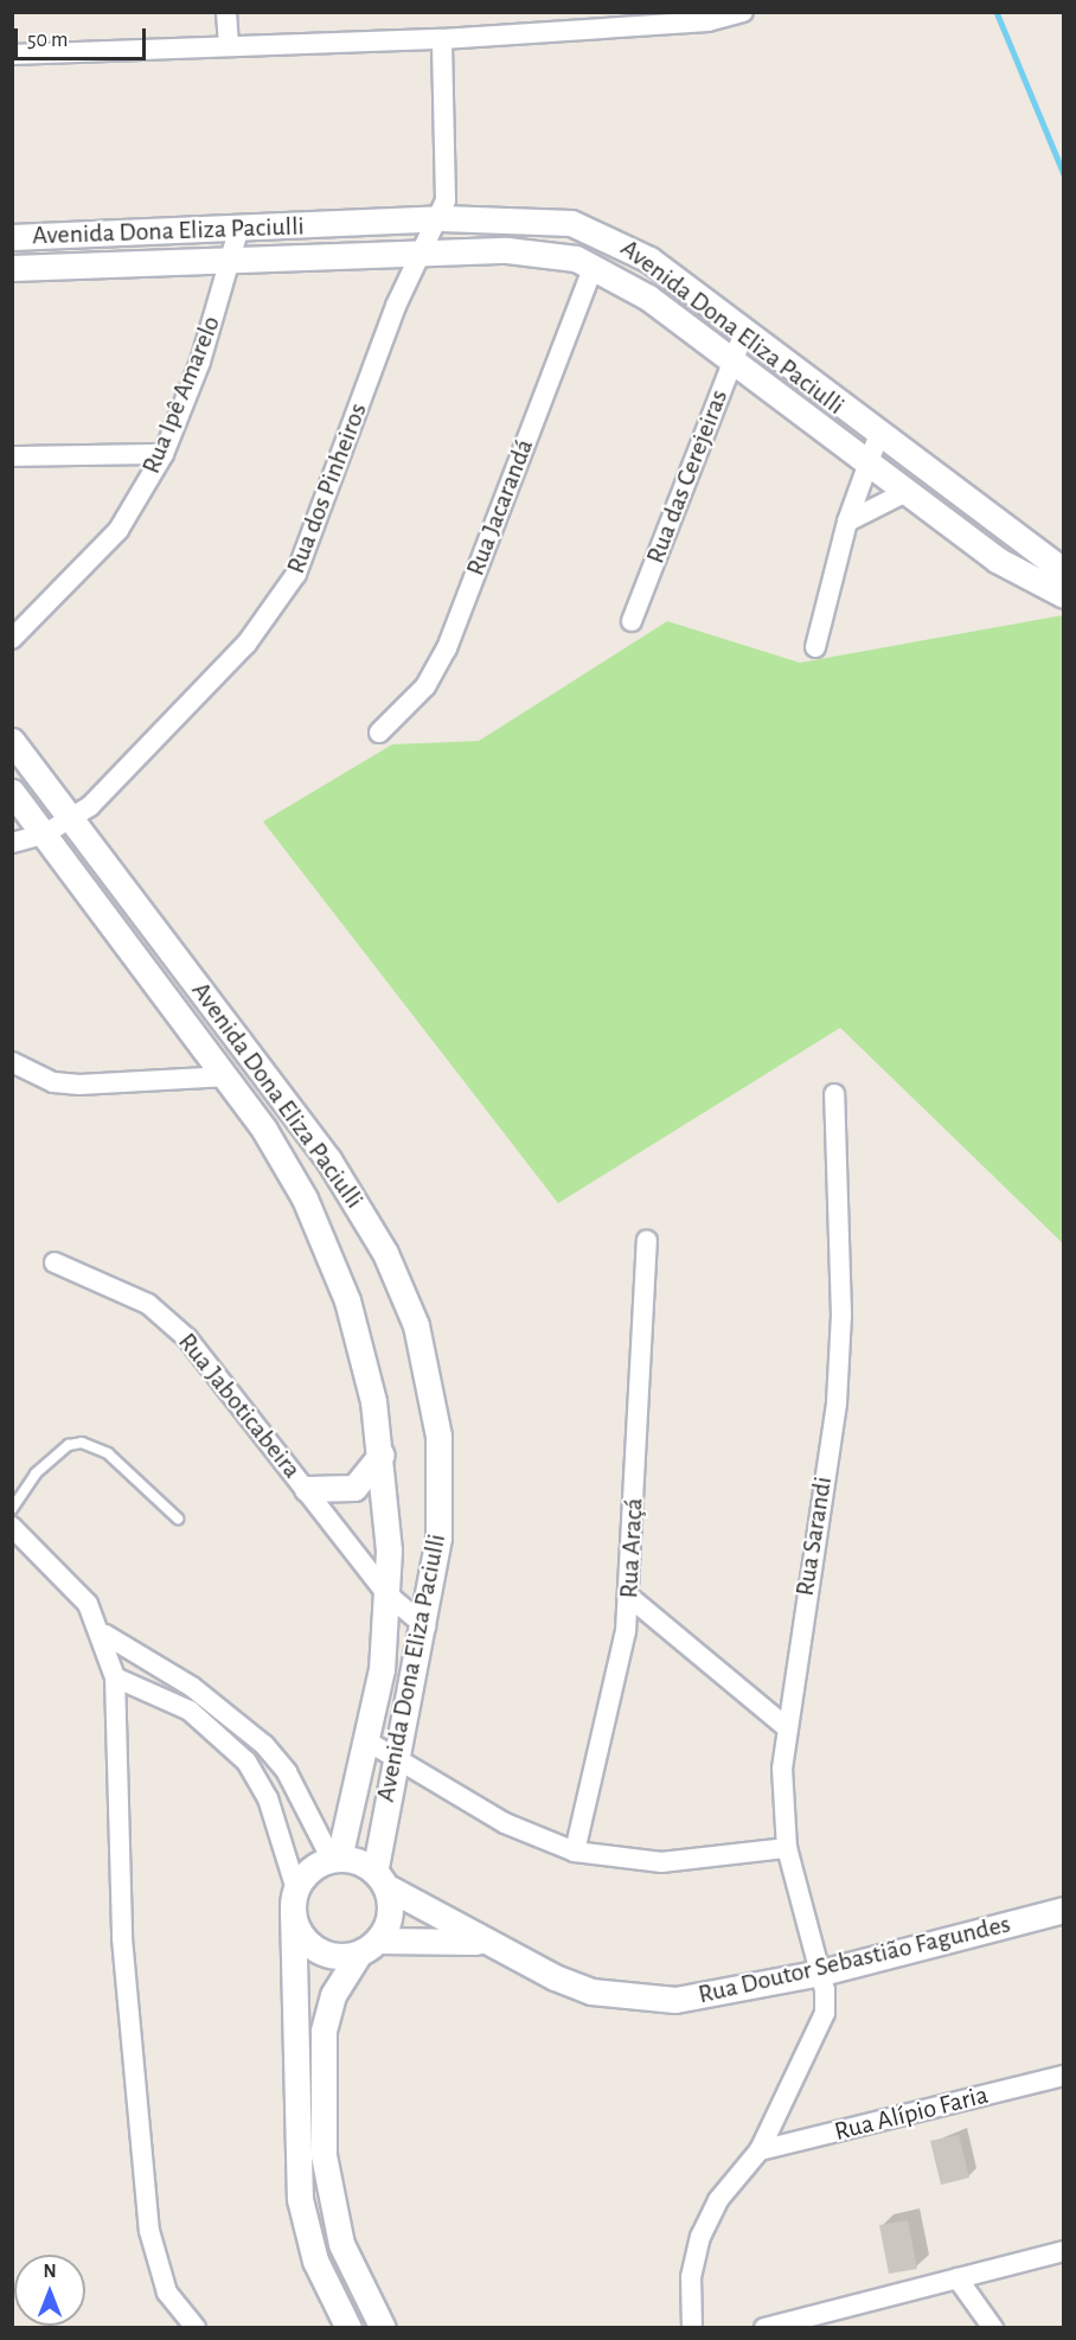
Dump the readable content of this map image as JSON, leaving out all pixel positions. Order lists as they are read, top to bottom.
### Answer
{
  "streets": {
    "street": [
      "Avenida Dona Eliza Paciulli",
      "Rua Ipê Amarelo",
      "Rua das Cerejeiras",
      "Rua dos Pinheiros",
      "Rua Jacarandá",
      "Rua Jaboticabeira",
      "Rua Sarandi",
      "Rua Araçá",
      "Rua Doutor Sebastião Fagundes",
      "Rua Alípio Faria"
    ]
  },
  "crossings": [
    ["Avenida Dona Eliza Paciulli", "Rua Ipê Amarelo"],
    ["Avenida Dona Eliza Paciulli", "Rua das Cerejeiras"],
    ["Avenida Dona Eliza Paciulli", "Rua dos Pinheiros"],
    ["Avenida Dona Eliza Paciulli", "Rua Jacarandá"],
    ["Avenida Dona Eliza Paciulli", "Rua Jaboticabeira"],
    ["Avenida Dona Eliza Paciulli", "Rua Doutor Sebastião Fagundes"],
    ["Rua Sarandi", "Rua Doutor Sebastião Fagundes"],
    ["Rua Sarandi", "Rua Alípio Faria"]
  ],
  "scale_bar": "50 m",
  "north": "top"
}
